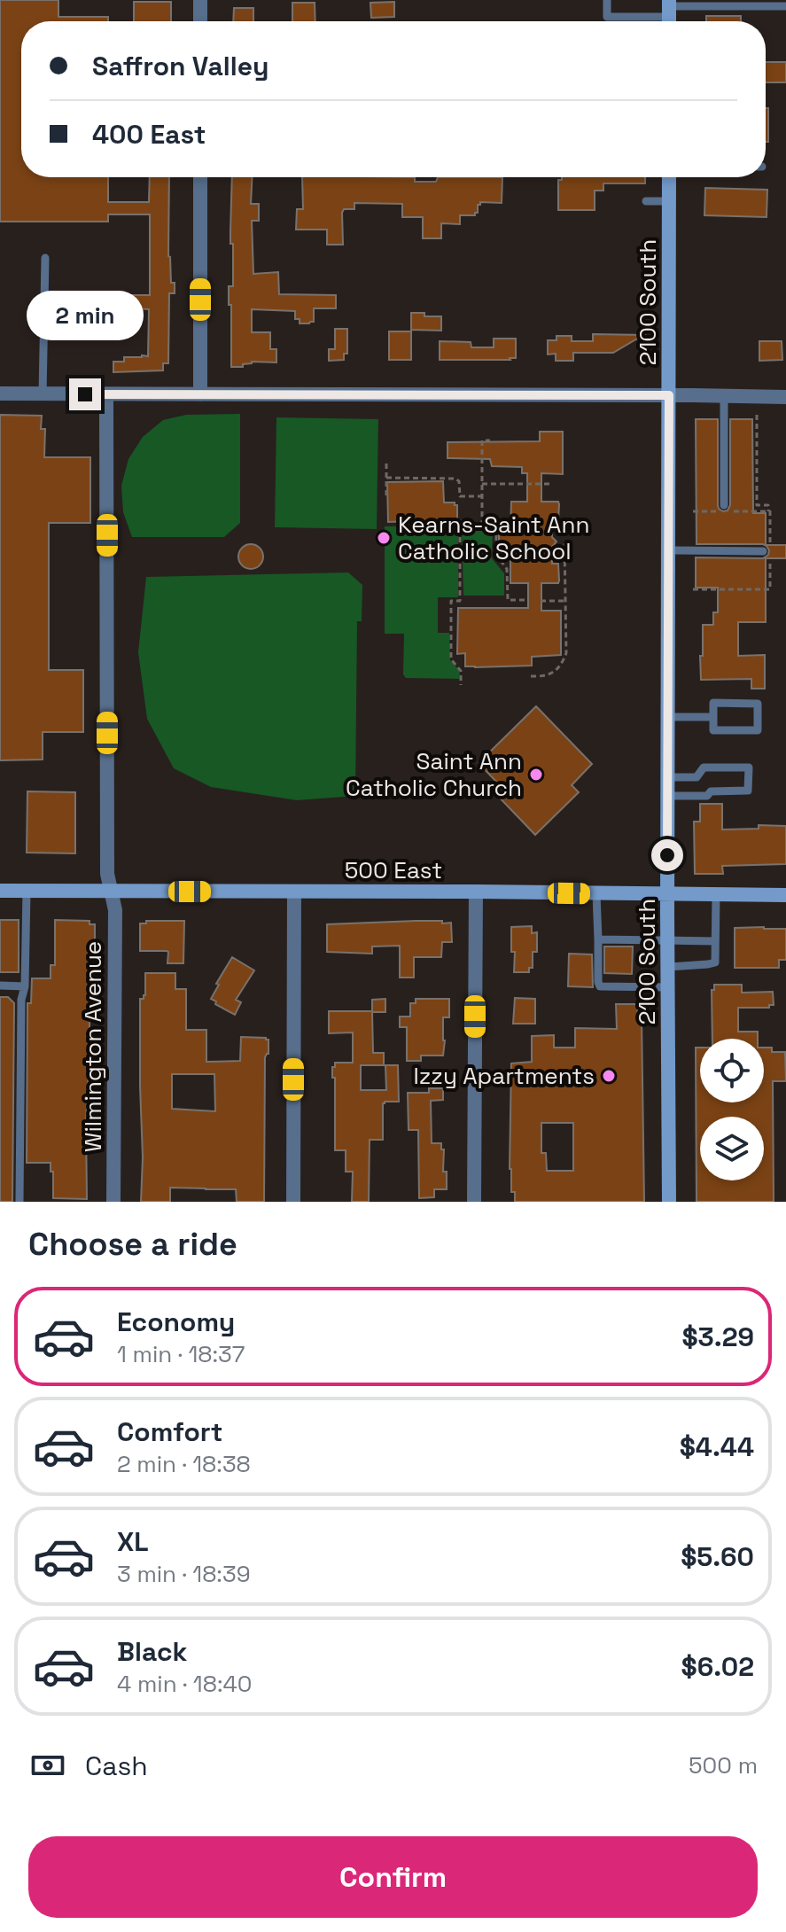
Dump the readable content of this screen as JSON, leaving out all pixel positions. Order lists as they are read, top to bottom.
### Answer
{
  "streets": {
    "main road": ["2100 South", "500 East"],
    "street": ["Wilmington Avenue"]
  },
  "crossings": [
    ["2100 South", "500 East"],
    ["500 East", "Wilmington Avenue"]
  ],
  "places": ["Kearns-Saint Ann Catholic School", "Saint Ann Catholic Church", "Izzy Apartments"],
  "page": {
    "banner": ["Saffron Valley", "400 East"],
    "bubble": "2 min",
    "heading": "Choose a ride",
    "list": [
      {
        "name": "Economy",
        "note": "1 min · 18:37",
        "value": "$3.29"
      },
      {
        "name": "Comfort",
        "note": "2 min · 18:38",
        "value": "$4.44"
      },
      {
        "name": "XL",
        "note": "3 min · 18:39",
        "value": "$5.60"
      },
      {
        "name": "Black",
        "note": "4 min · 18:40",
        "value": "$6.02"
      }
    ],
    "pay": ["Cash", "500 m"],
    "buttons": "Confirm"
  }
}
